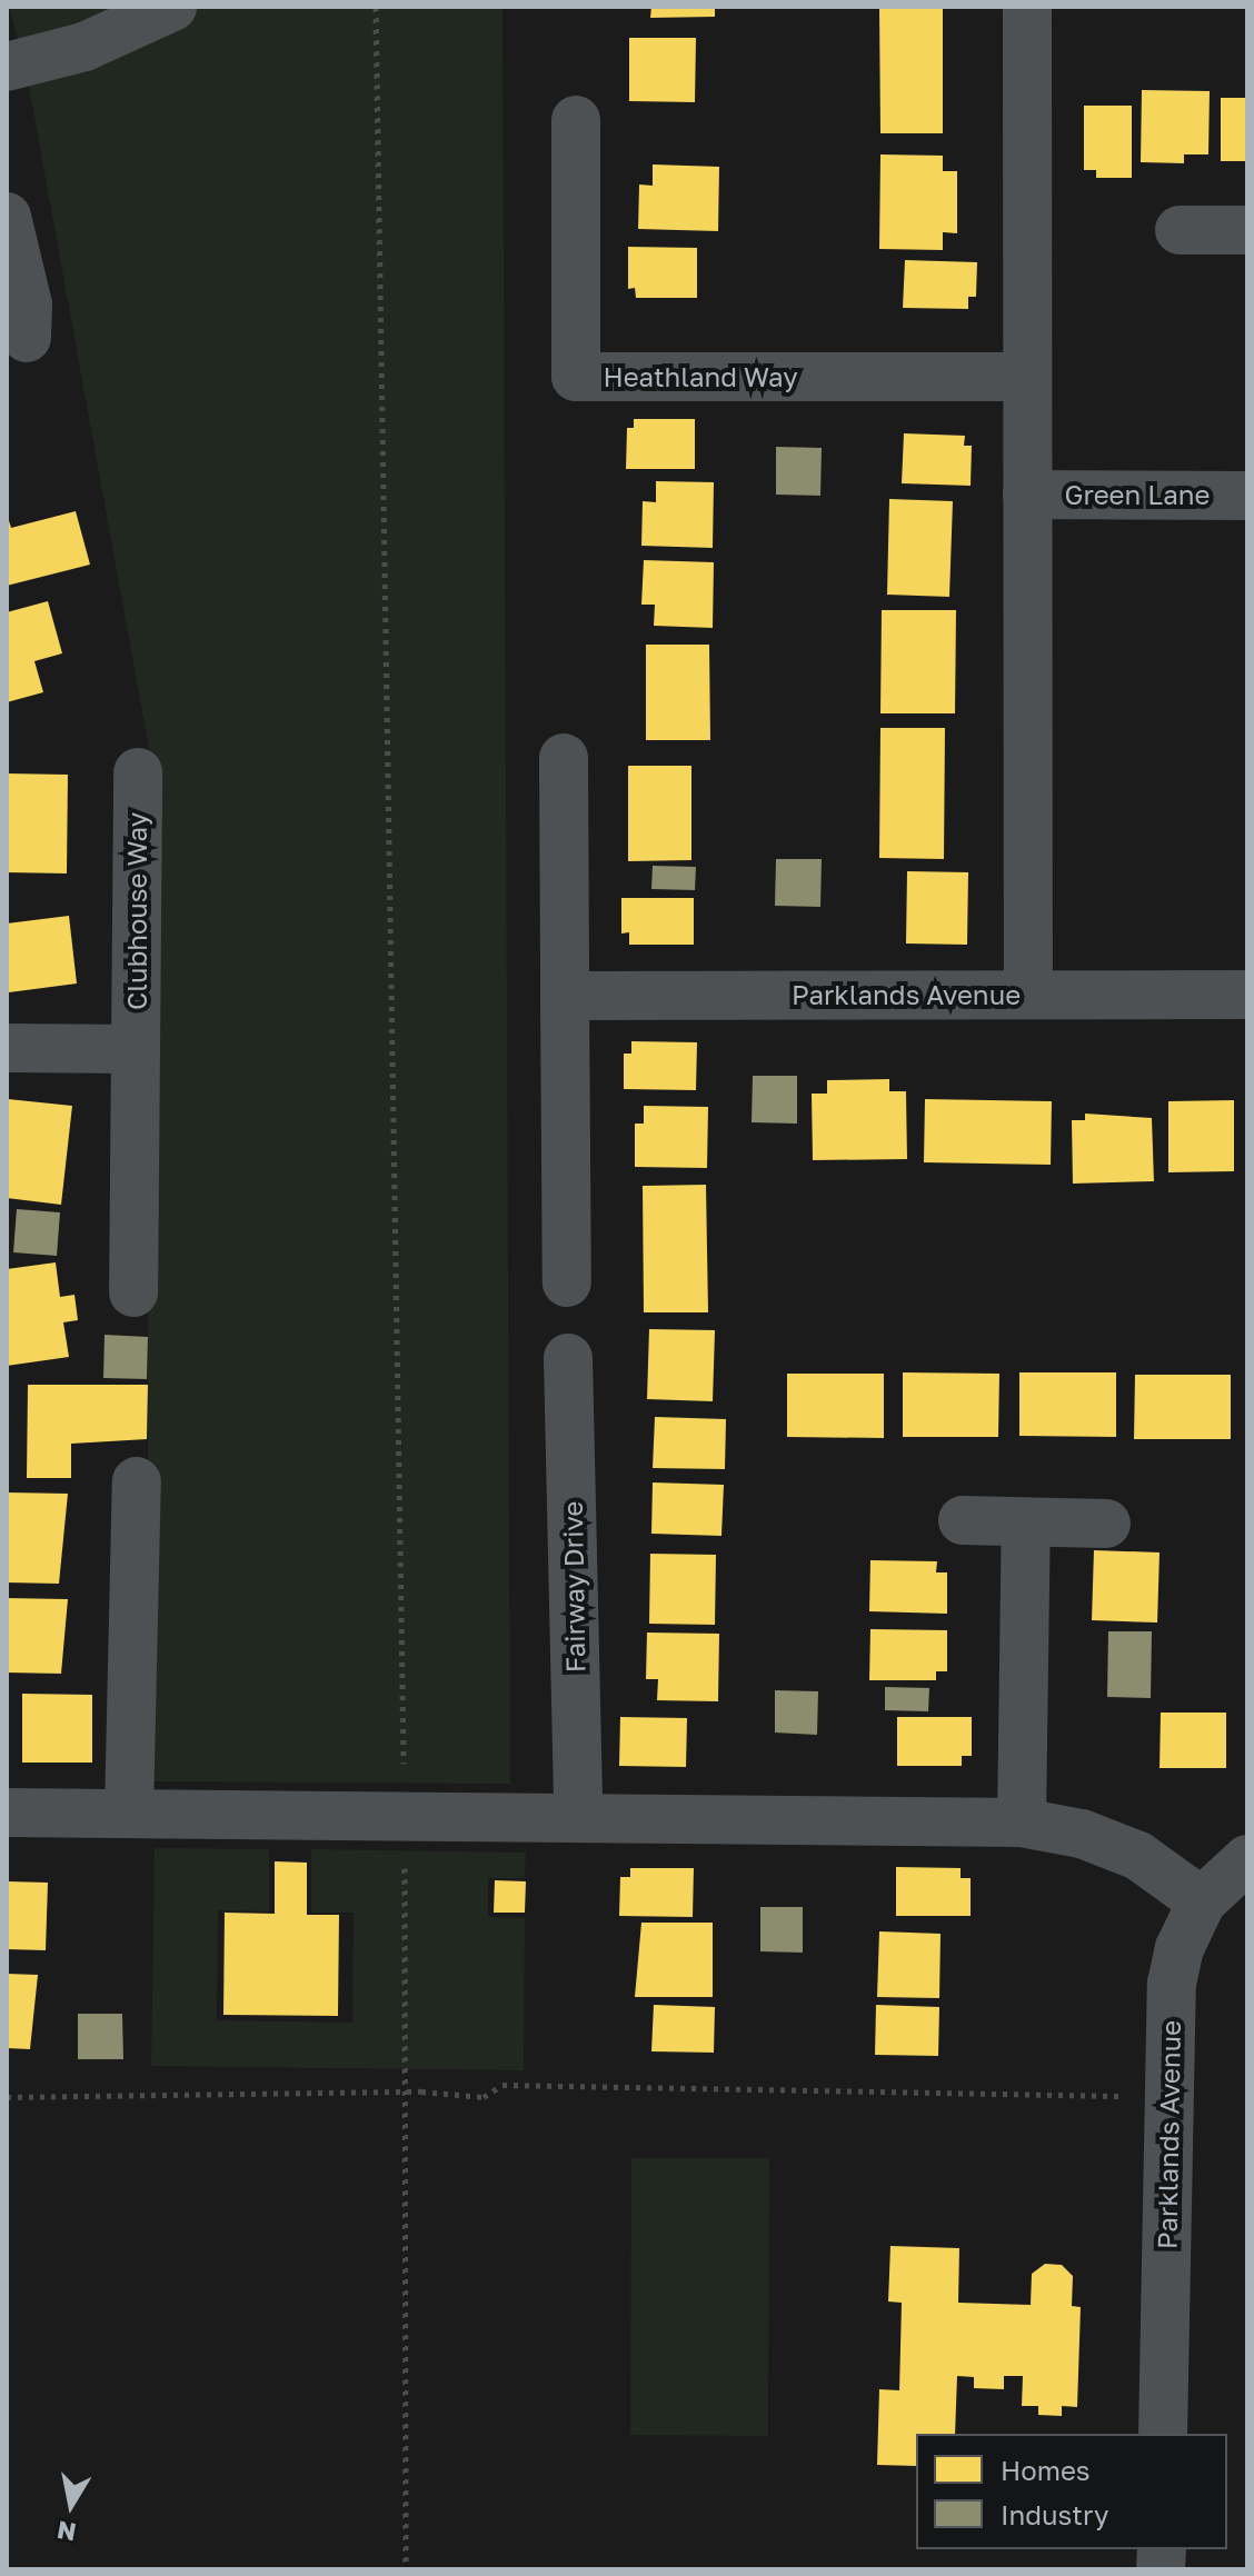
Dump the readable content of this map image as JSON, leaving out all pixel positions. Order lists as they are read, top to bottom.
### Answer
{
  "streets": {
    "street": [
      "Heathland Way",
      "Green Lane",
      "Clubhouse Way",
      "Parklands Avenue",
      "Fairway Drive"
    ]
  },
  "legend": ["Homes", "Industry"],
  "north": "bottom"
}
